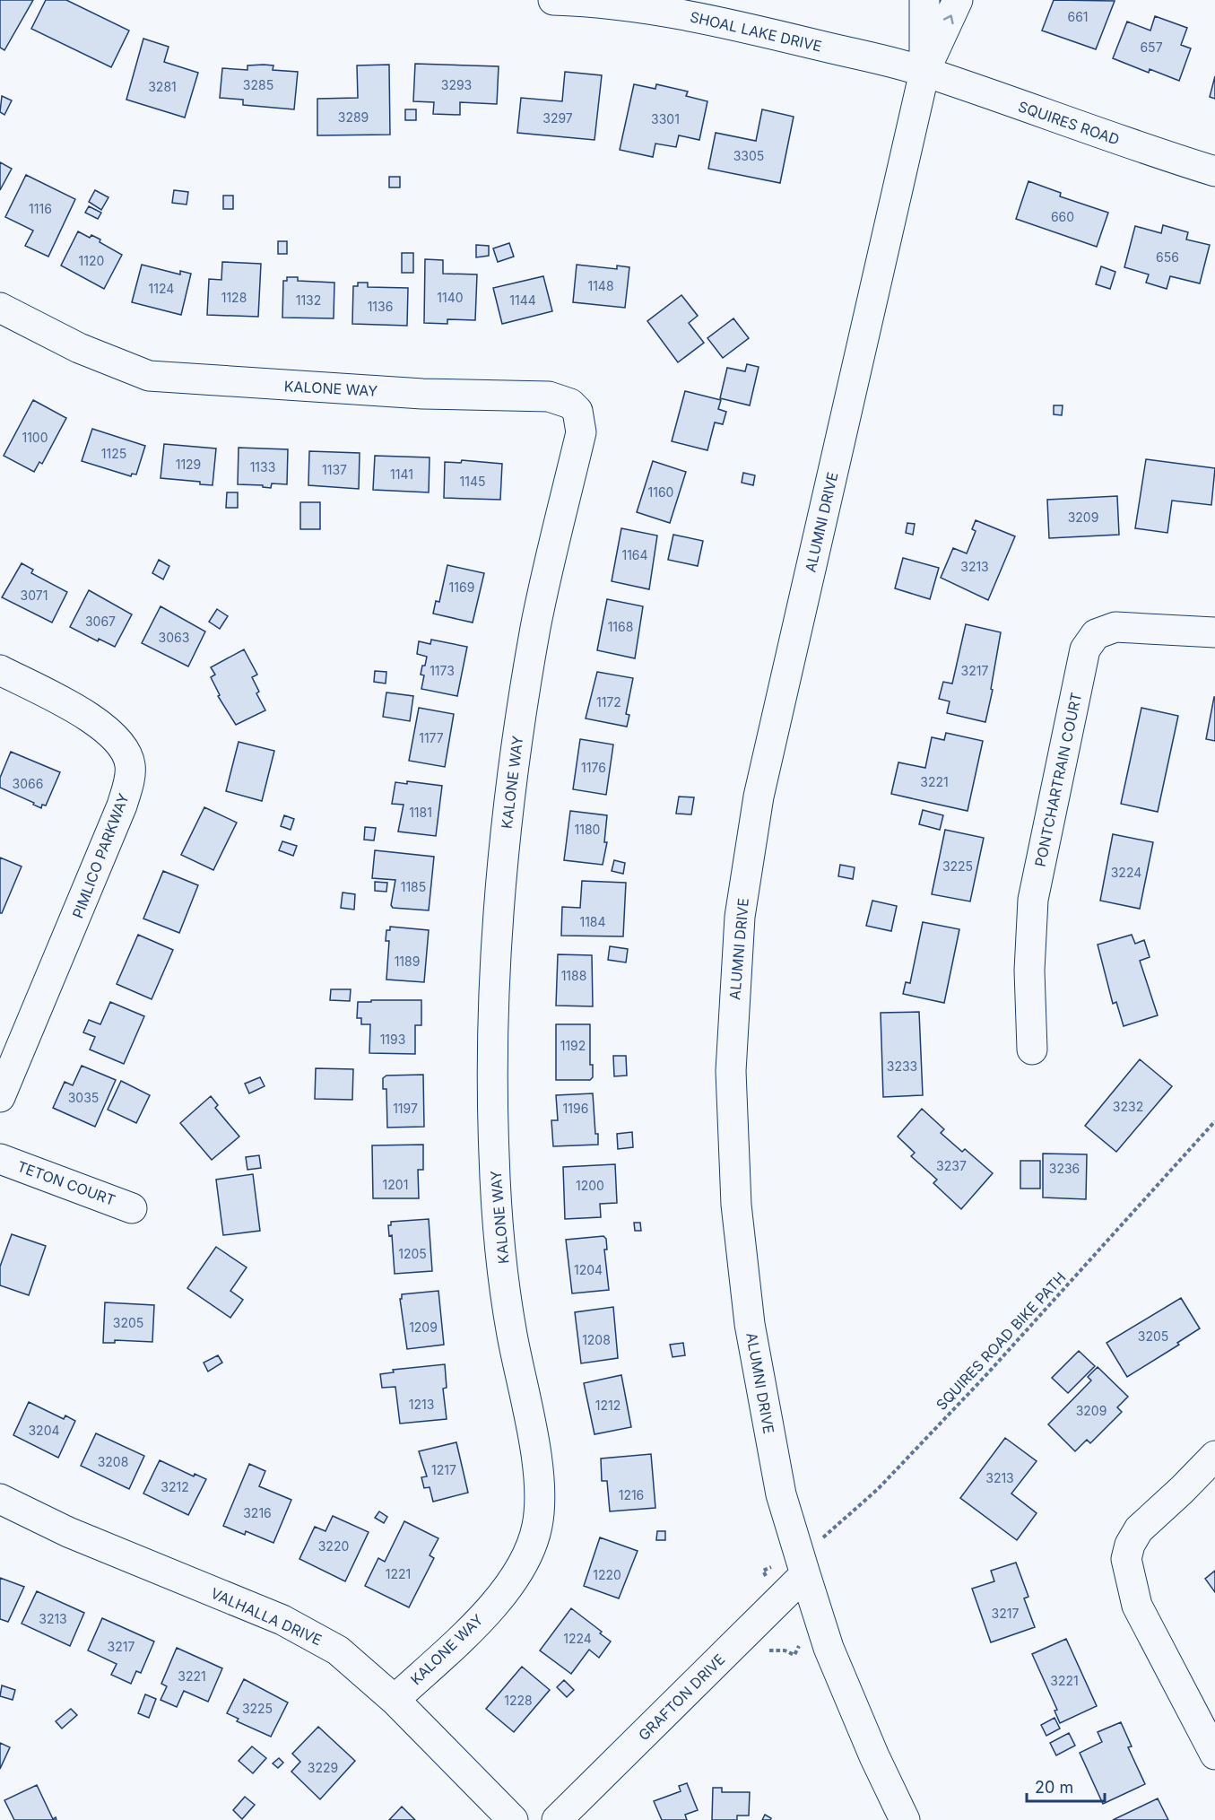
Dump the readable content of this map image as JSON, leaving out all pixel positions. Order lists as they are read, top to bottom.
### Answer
{
  "streets": {
    "street": [
      "SHOAL LAKE DRIVE",
      "SQUIRES ROAD",
      "KALONE WAY",
      "ALUMNI DRIVE",
      "PONTCHARTRAIN COURT",
      "PIMLICO PARKWAY",
      "TETON COURT",
      "VALHALLA DRIVE",
      "GRAFTON DRIVE"
    ],
    "path": ["SQUIRES ROAD BIKE PATH"]
  },
  "crossings": [
    ["SHOAL LAKE DRIVE", "SQUIRES ROAD"],
    ["SHOAL LAKE DRIVE", "ALUMNI DRIVE"],
    ["SQUIRES ROAD", "ALUMNI DRIVE"],
    ["KALONE WAY", "VALHALLA DRIVE"],
    ["ALUMNI DRIVE", "SQUIRES ROAD BIKE PATH"],
    ["ALUMNI DRIVE", "GRAFTON DRIVE"],
    ["SQUIRES ROAD BIKE PATH", "GRAFTON DRIVE"]
  ],
  "house_numbers": [
    "661",
    "657",
    "3285",
    "3293",
    "3281",
    "3289",
    "3297",
    "3301",
    "3305",
    "1116",
    "660",
    "656",
    "1120",
    "1148",
    "1124",
    "1128",
    "1140",
    "1132",
    "1144",
    "1136",
    "1100",
    "1125",
    "1129",
    "1133",
    "1137",
    "1141",
    "1145",
    "1160",
    "3209",
    "1164",
    "3213",
    "1169",
    "3071",
    "3067",
    "1168",
    "3063",
    "1173",
    "3217",
    "1172",
    "1177",
    "1176",
    "3221",
    "3066",
    "1181",
    "1180",
    "3225",
    "3224",
    "1185",
    "1184",
    "1189",
    "1188",
    "1193",
    "1192",
    "3233",
    "3035",
    "3232",
    "1197",
    "1196",
    "3237",
    "3236",
    "1201",
    "1200",
    "1205",
    "1204",
    "3205",
    "1209",
    "3205",
    "1208",
    "1213",
    "1212",
    "3209",
    "3204",
    "3208",
    "1217",
    "3213",
    "3212",
    "1216",
    "3216",
    "3220",
    "1221",
    "1220",
    "3217",
    "3213",
    "1224",
    "3217",
    "3221",
    "3221",
    "1228",
    "3225",
    "3229"
  ],
  "scale_bar": "20 m"
}
